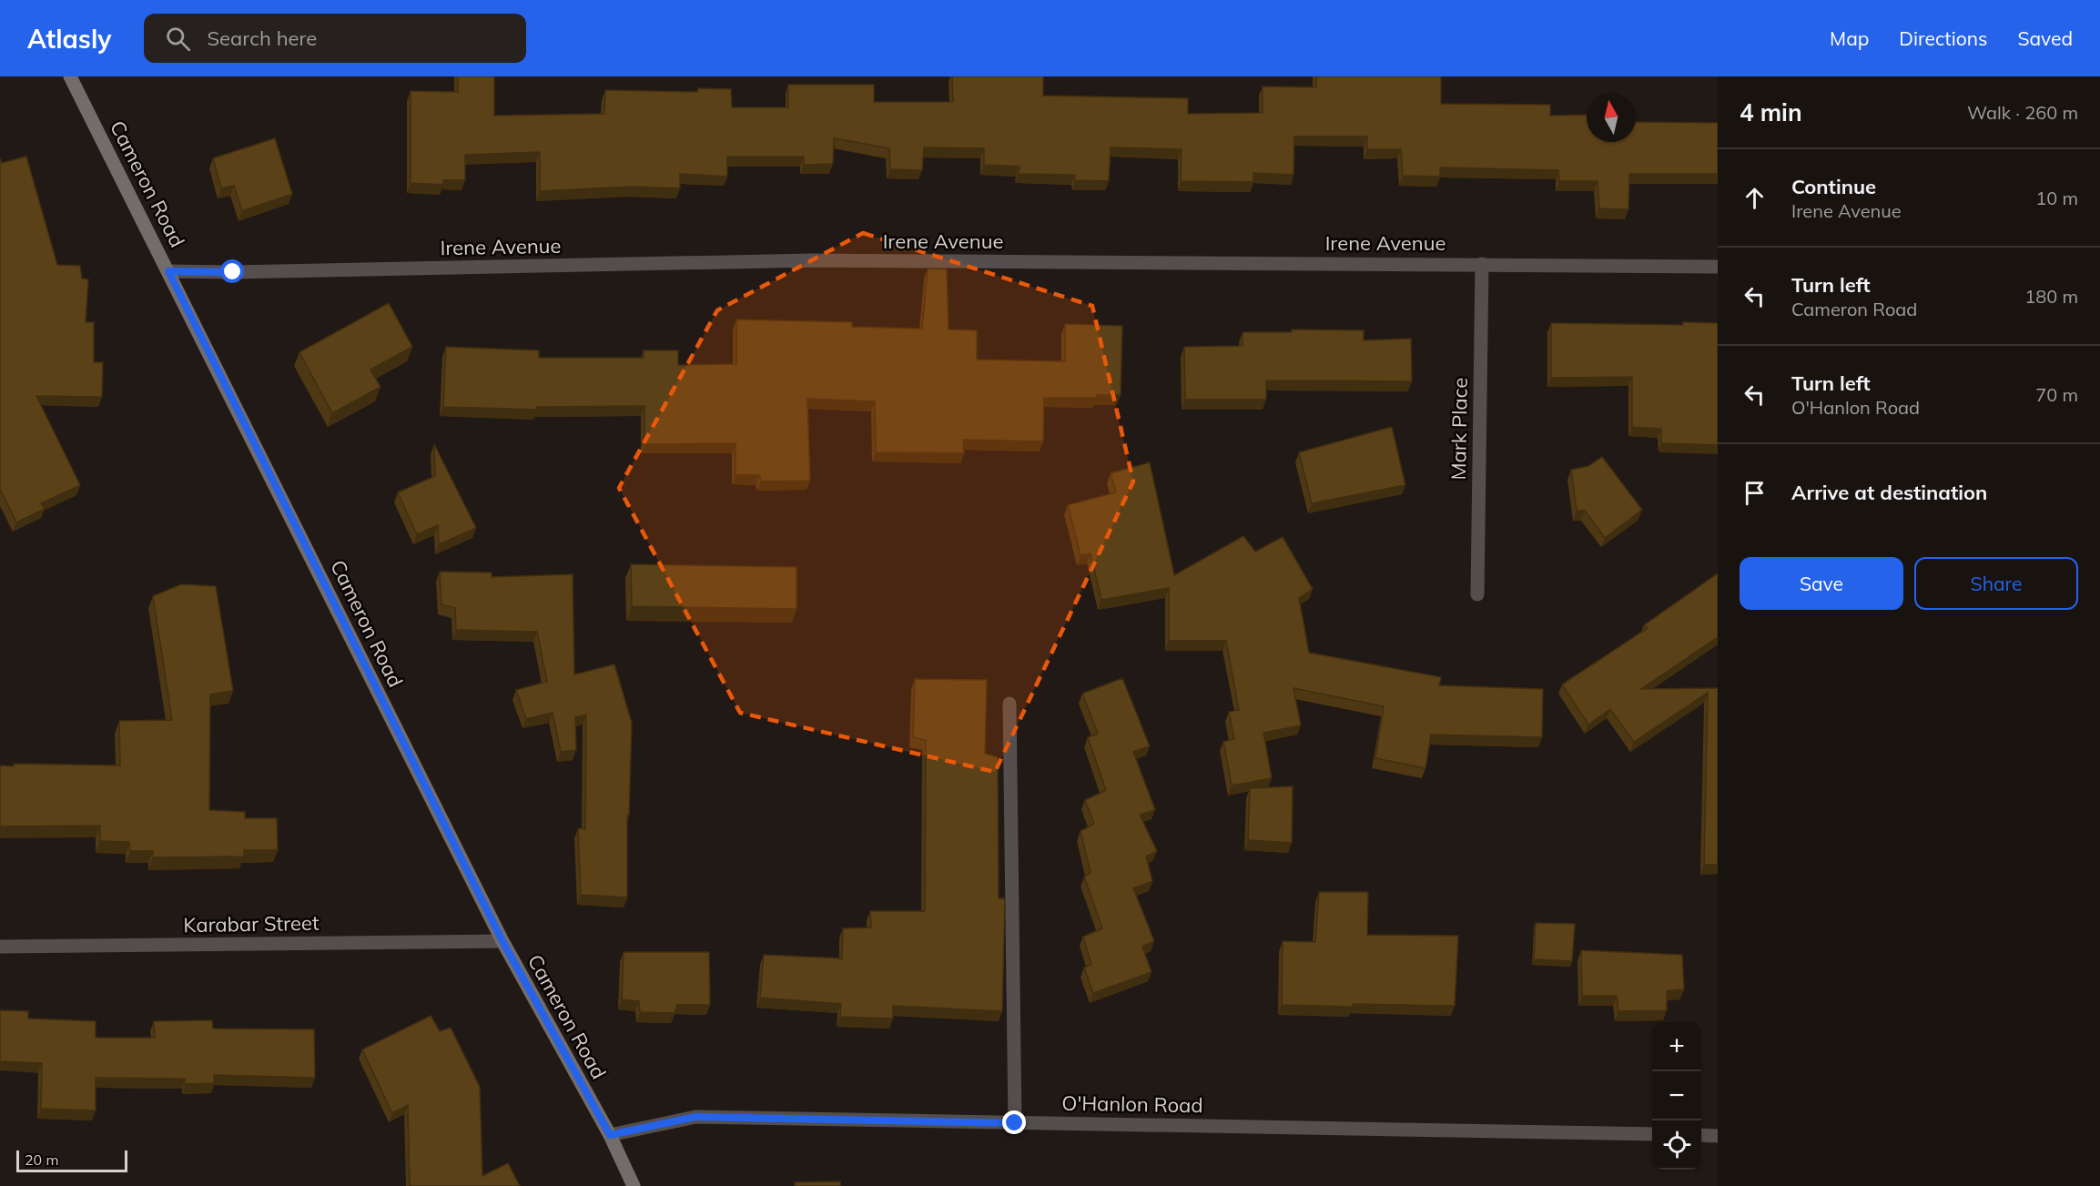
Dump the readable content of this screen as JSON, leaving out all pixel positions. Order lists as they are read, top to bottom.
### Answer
{
  "streets": {
    "street": [
      "Cameron Road",
      "Irene Avenue",
      "Mark Place",
      "Karabar Street",
      "O'Hanlon Road"
    ]
  },
  "crossings": [
    ["Cameron Road", "Irene Avenue"],
    ["Cameron Road", "Karabar Street"],
    ["Cameron Road", "O'Hanlon Road"],
    ["Irene Avenue", "Mark Place"]
  ],
  "scale_bar": "20 m",
  "north": "top",
  "page": {
    "header": "Atlasly",
    "search": "Search here",
    "nav": ["Map", "Directions", "Saved"],
    "heading": ["4 min", "Walk · 260 m"],
    "list": [
      ["Continue", "Irene Avenue", "10 m"],
      ["Turn left", "Cameron Road", "180 m"],
      ["Turn left", "O'Hanlon Road", "70 m"],
      "Arrive at destination"
    ],
    "buttons": ["Save", "Share"],
    "map_buttons": ["+", "−"],
    "scale": "20 m"
  }
}
